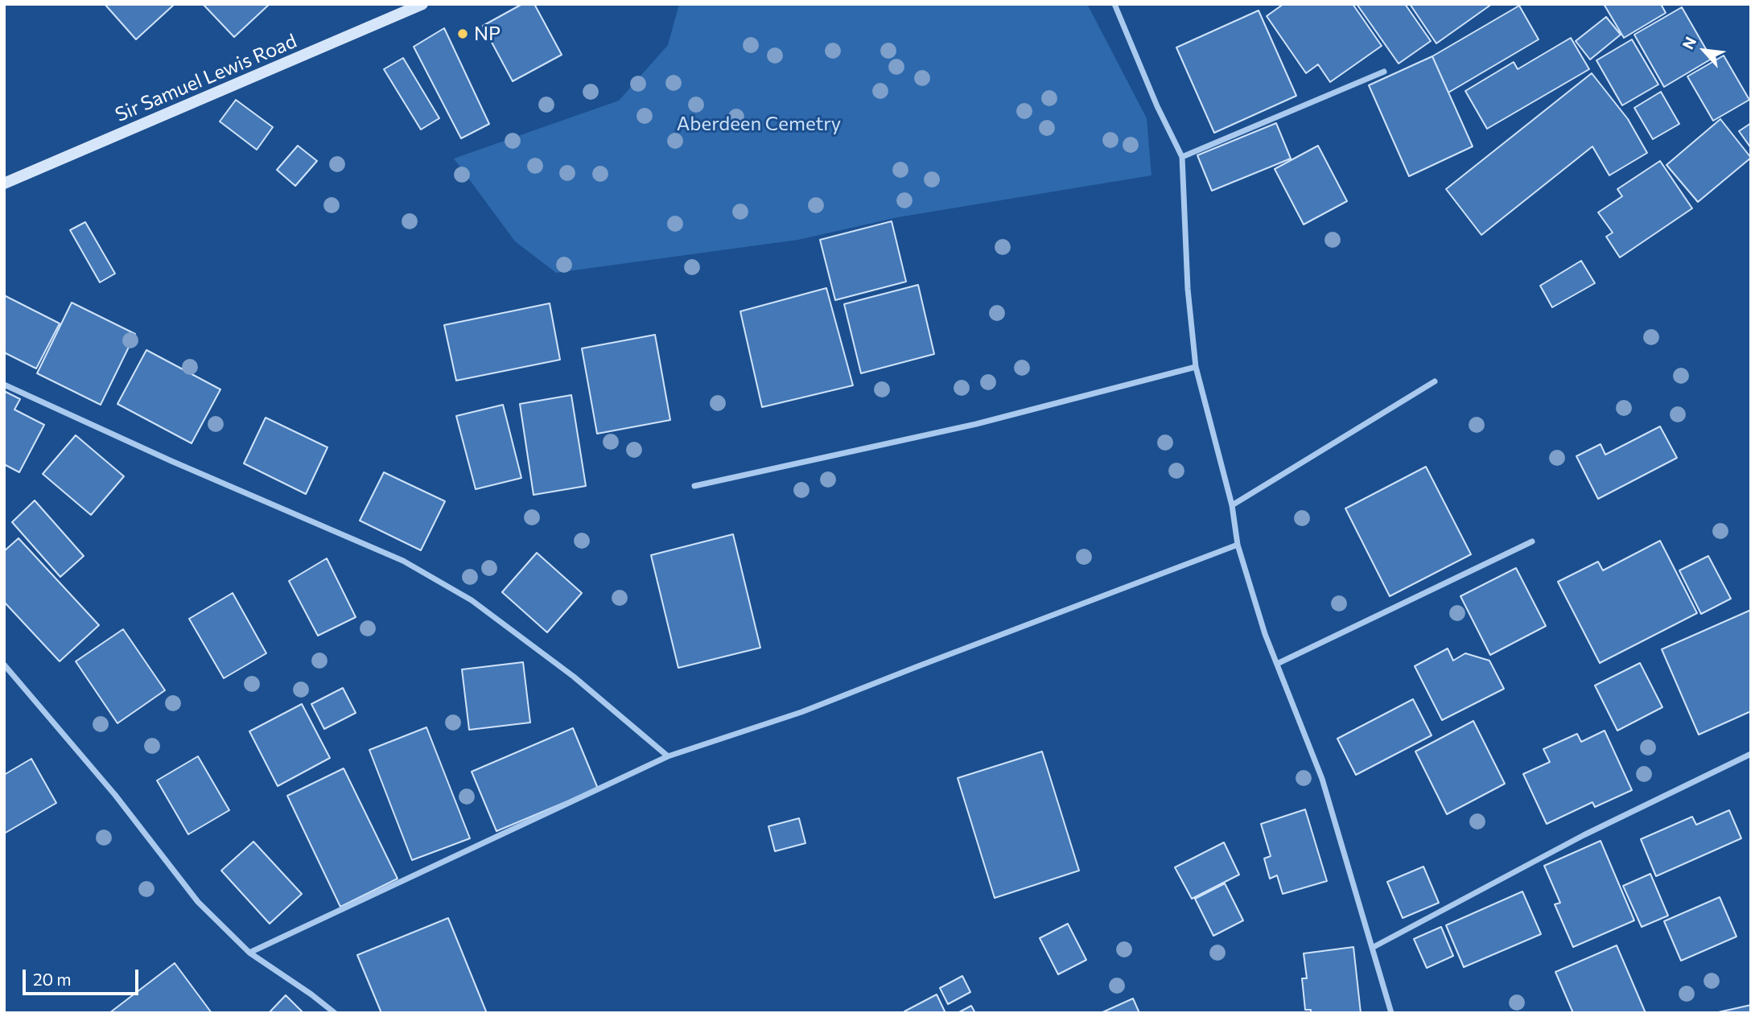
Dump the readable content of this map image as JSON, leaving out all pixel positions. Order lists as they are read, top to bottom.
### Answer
{
  "streets": {
    "main road": ["Sir Samuel Lewis Road"]
  },
  "parks": ["Aberdeen Cemetry"],
  "places": ["NP"],
  "scale_bar": "20 m",
  "north": "top left"
}
